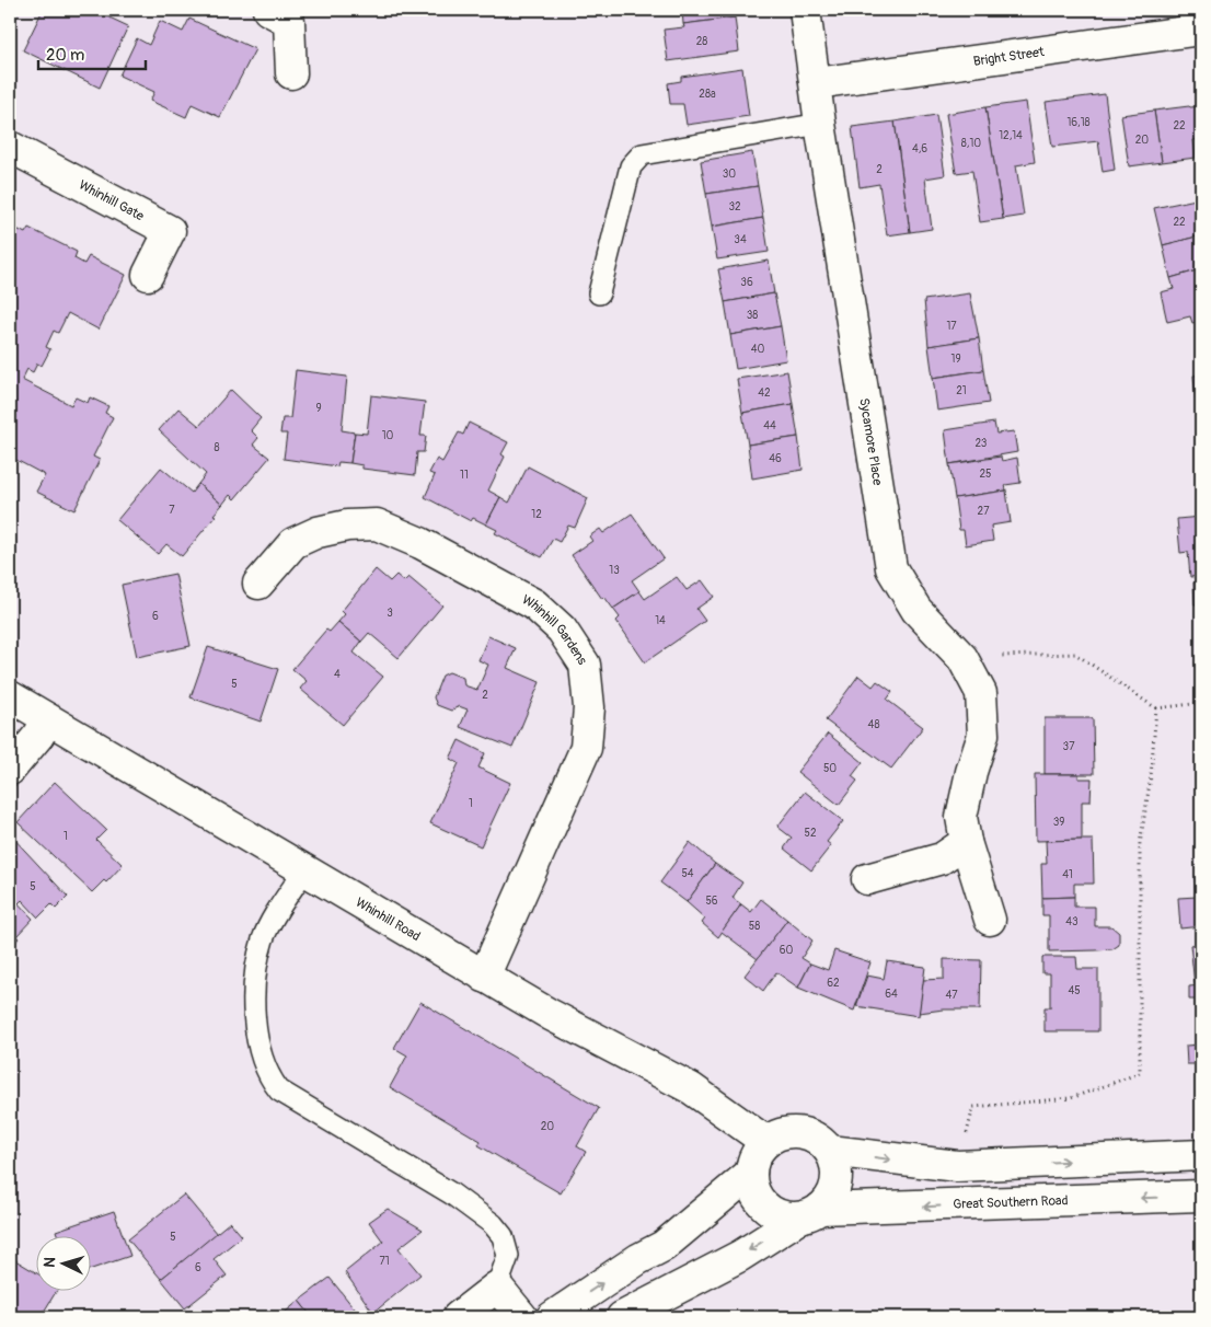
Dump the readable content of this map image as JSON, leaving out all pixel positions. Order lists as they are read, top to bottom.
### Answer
{
  "streets": {
    "street": [
      "Bright Street",
      "Whinhill Gate",
      "Sycamore Place",
      "Whinhill Gardens",
      "Whinhill Road",
      "Great Southern Road"
    ]
  },
  "crossings": [
    ["Bright Street", "Sycamore Place"],
    ["Whinhill Gardens", "Whinhill Road"],
    ["Whinhill Road", "Great Southern Road"]
  ],
  "house_numbers": [
    "28",
    "28a",
    "16,18",
    "22",
    "12,14",
    "20",
    "8,10",
    "4,6",
    "2",
    "30",
    "32",
    "22",
    "34",
    "36",
    "38",
    "17",
    "40",
    "19",
    "21",
    "42",
    "9",
    "44",
    "10",
    "23",
    "8",
    "46",
    "25",
    "11",
    "7",
    "27",
    "12",
    "13",
    "3",
    "6",
    "14",
    "4",
    "5",
    "2",
    "48",
    "37",
    "50",
    "1",
    "39",
    "52",
    "1",
    "54",
    "41",
    "5",
    "56",
    "43",
    "58",
    "60",
    "62",
    "45",
    "64",
    "47",
    "20",
    "5",
    "71",
    "6"
  ],
  "scale_bar": "20 m",
  "north": "left"
}
